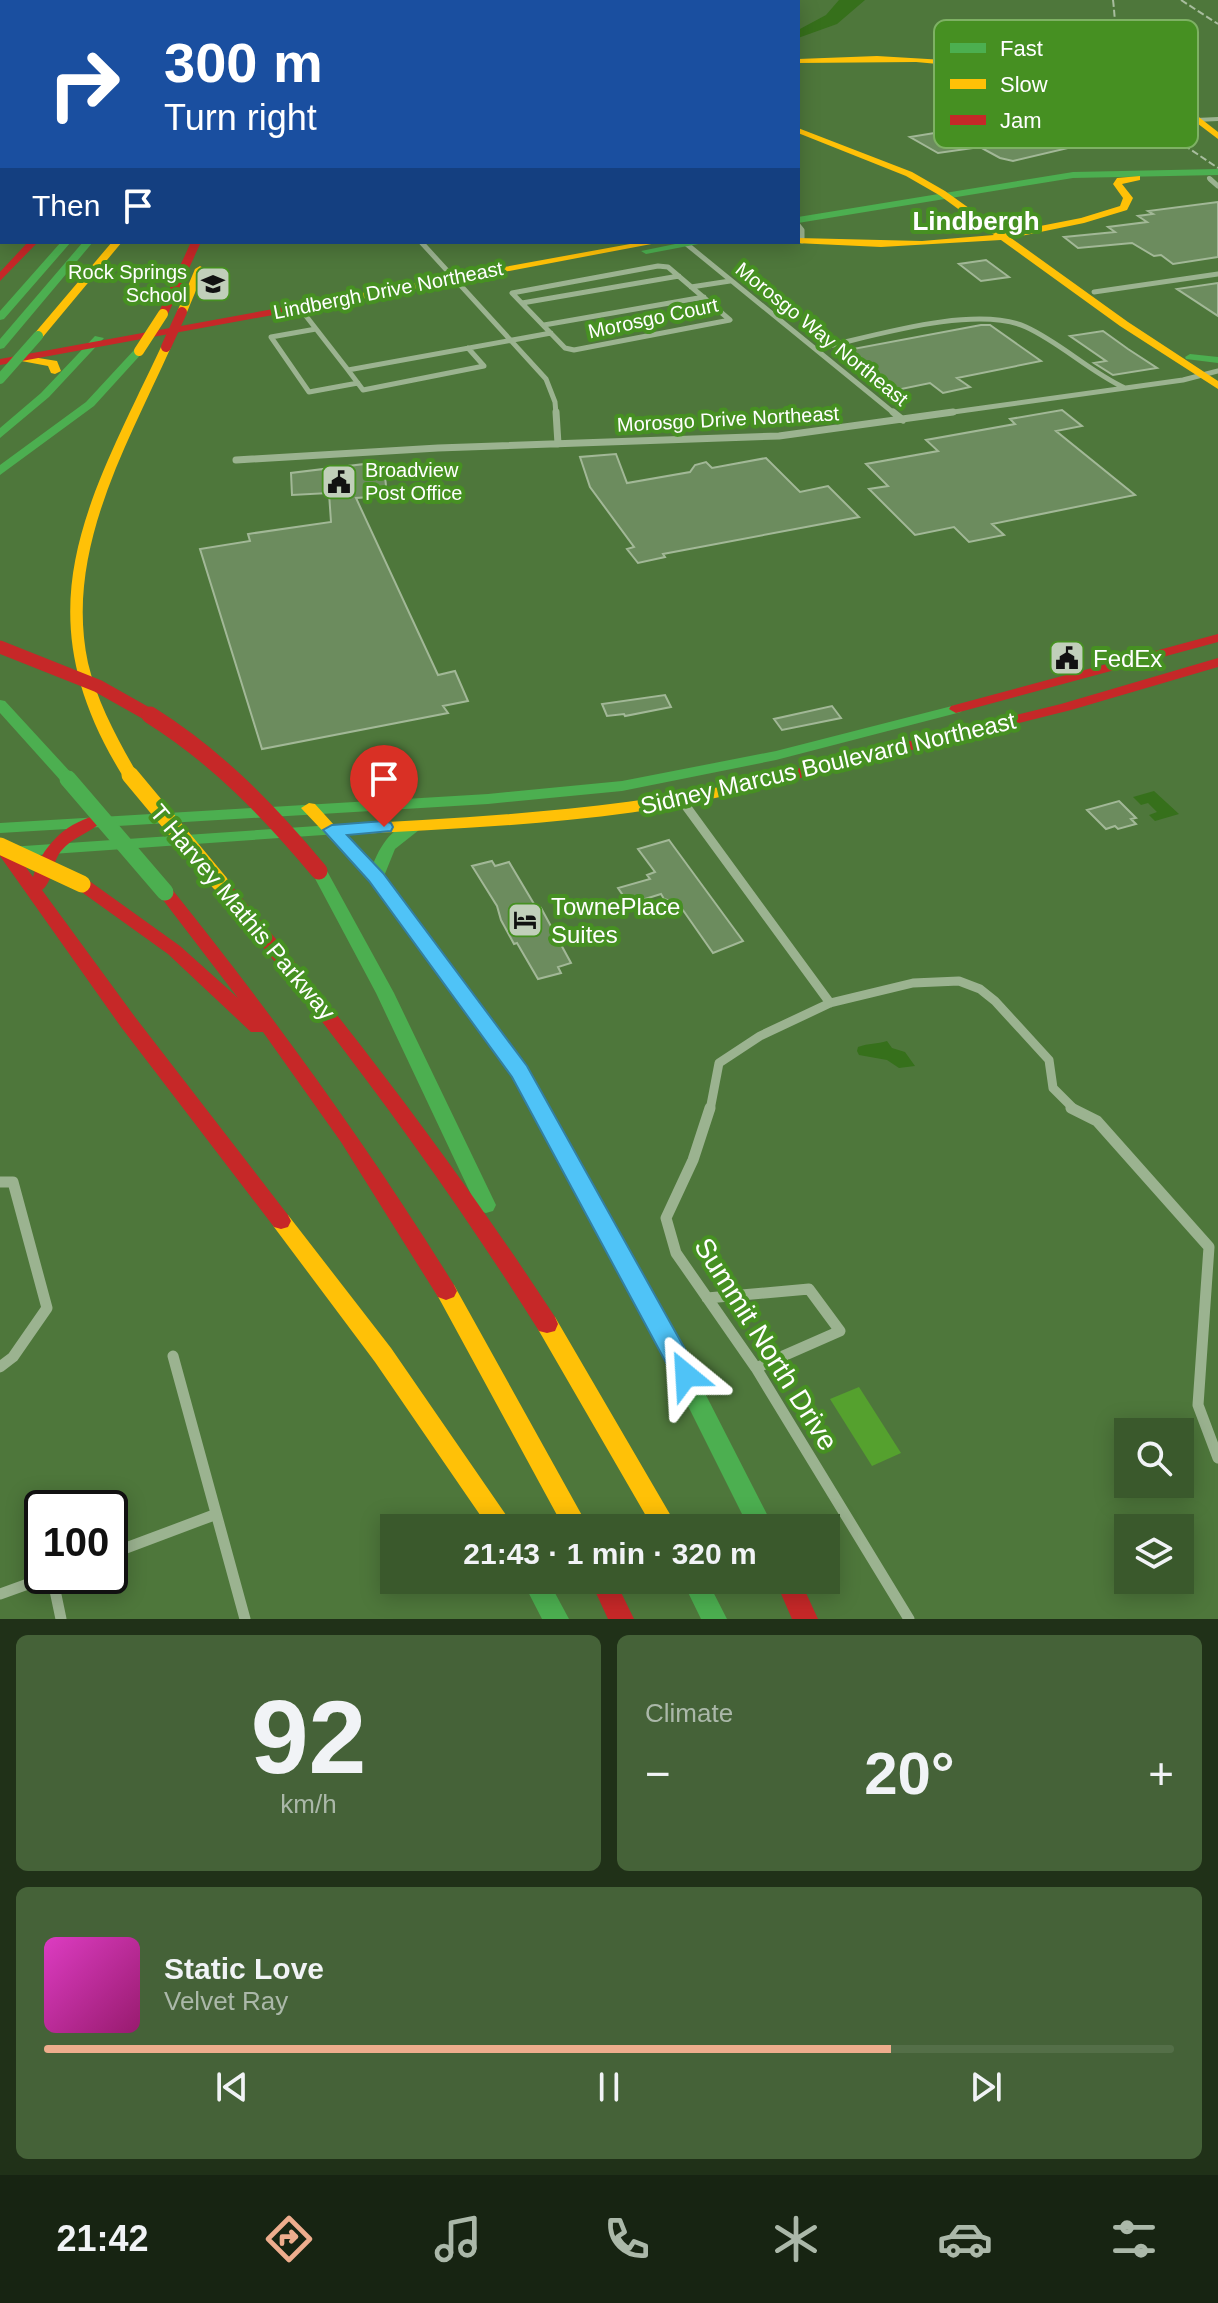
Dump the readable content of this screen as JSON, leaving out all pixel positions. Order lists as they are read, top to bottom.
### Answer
{
  "streets": {
    "main road": ["Lindbergh Drive Northeast", "Sidney Marcus Boulevard Northeast", "T Harvey Mathis Parkway"],
    "street": [
      "Morosgo Court",
      "Morosgo Way Northeast",
      "Morosgo Drive Northeast",
      "Summit North Drive"
    ]
  },
  "crossings": [
    ["Morosgo Way Northeast", "Morosgo Drive Northeast"]
  ],
  "districts": ["Lindbergh"],
  "places": {
    "school or university": ["Rock Springs School"],
    "public building": ["Broadview Post Office", "FedEx"],
    "hotel": ["TownePlace Suites"]
  },
  "legend": ["Fast", "Slow", "Jam"],
  "page": {
    "turn": ["300 m", "Turn right"],
    "then": "Then",
    "limit": "100",
    "trip": "21:43 · 1 min · 320 m",
    "tile": [
      ["92", "km/h"],
      "Climate"
    ],
    "heat": ["−", "20°", "+"],
    "song": ["Static Love", "Velvet Ray"],
    "tabs": "21:42"
  }
}
